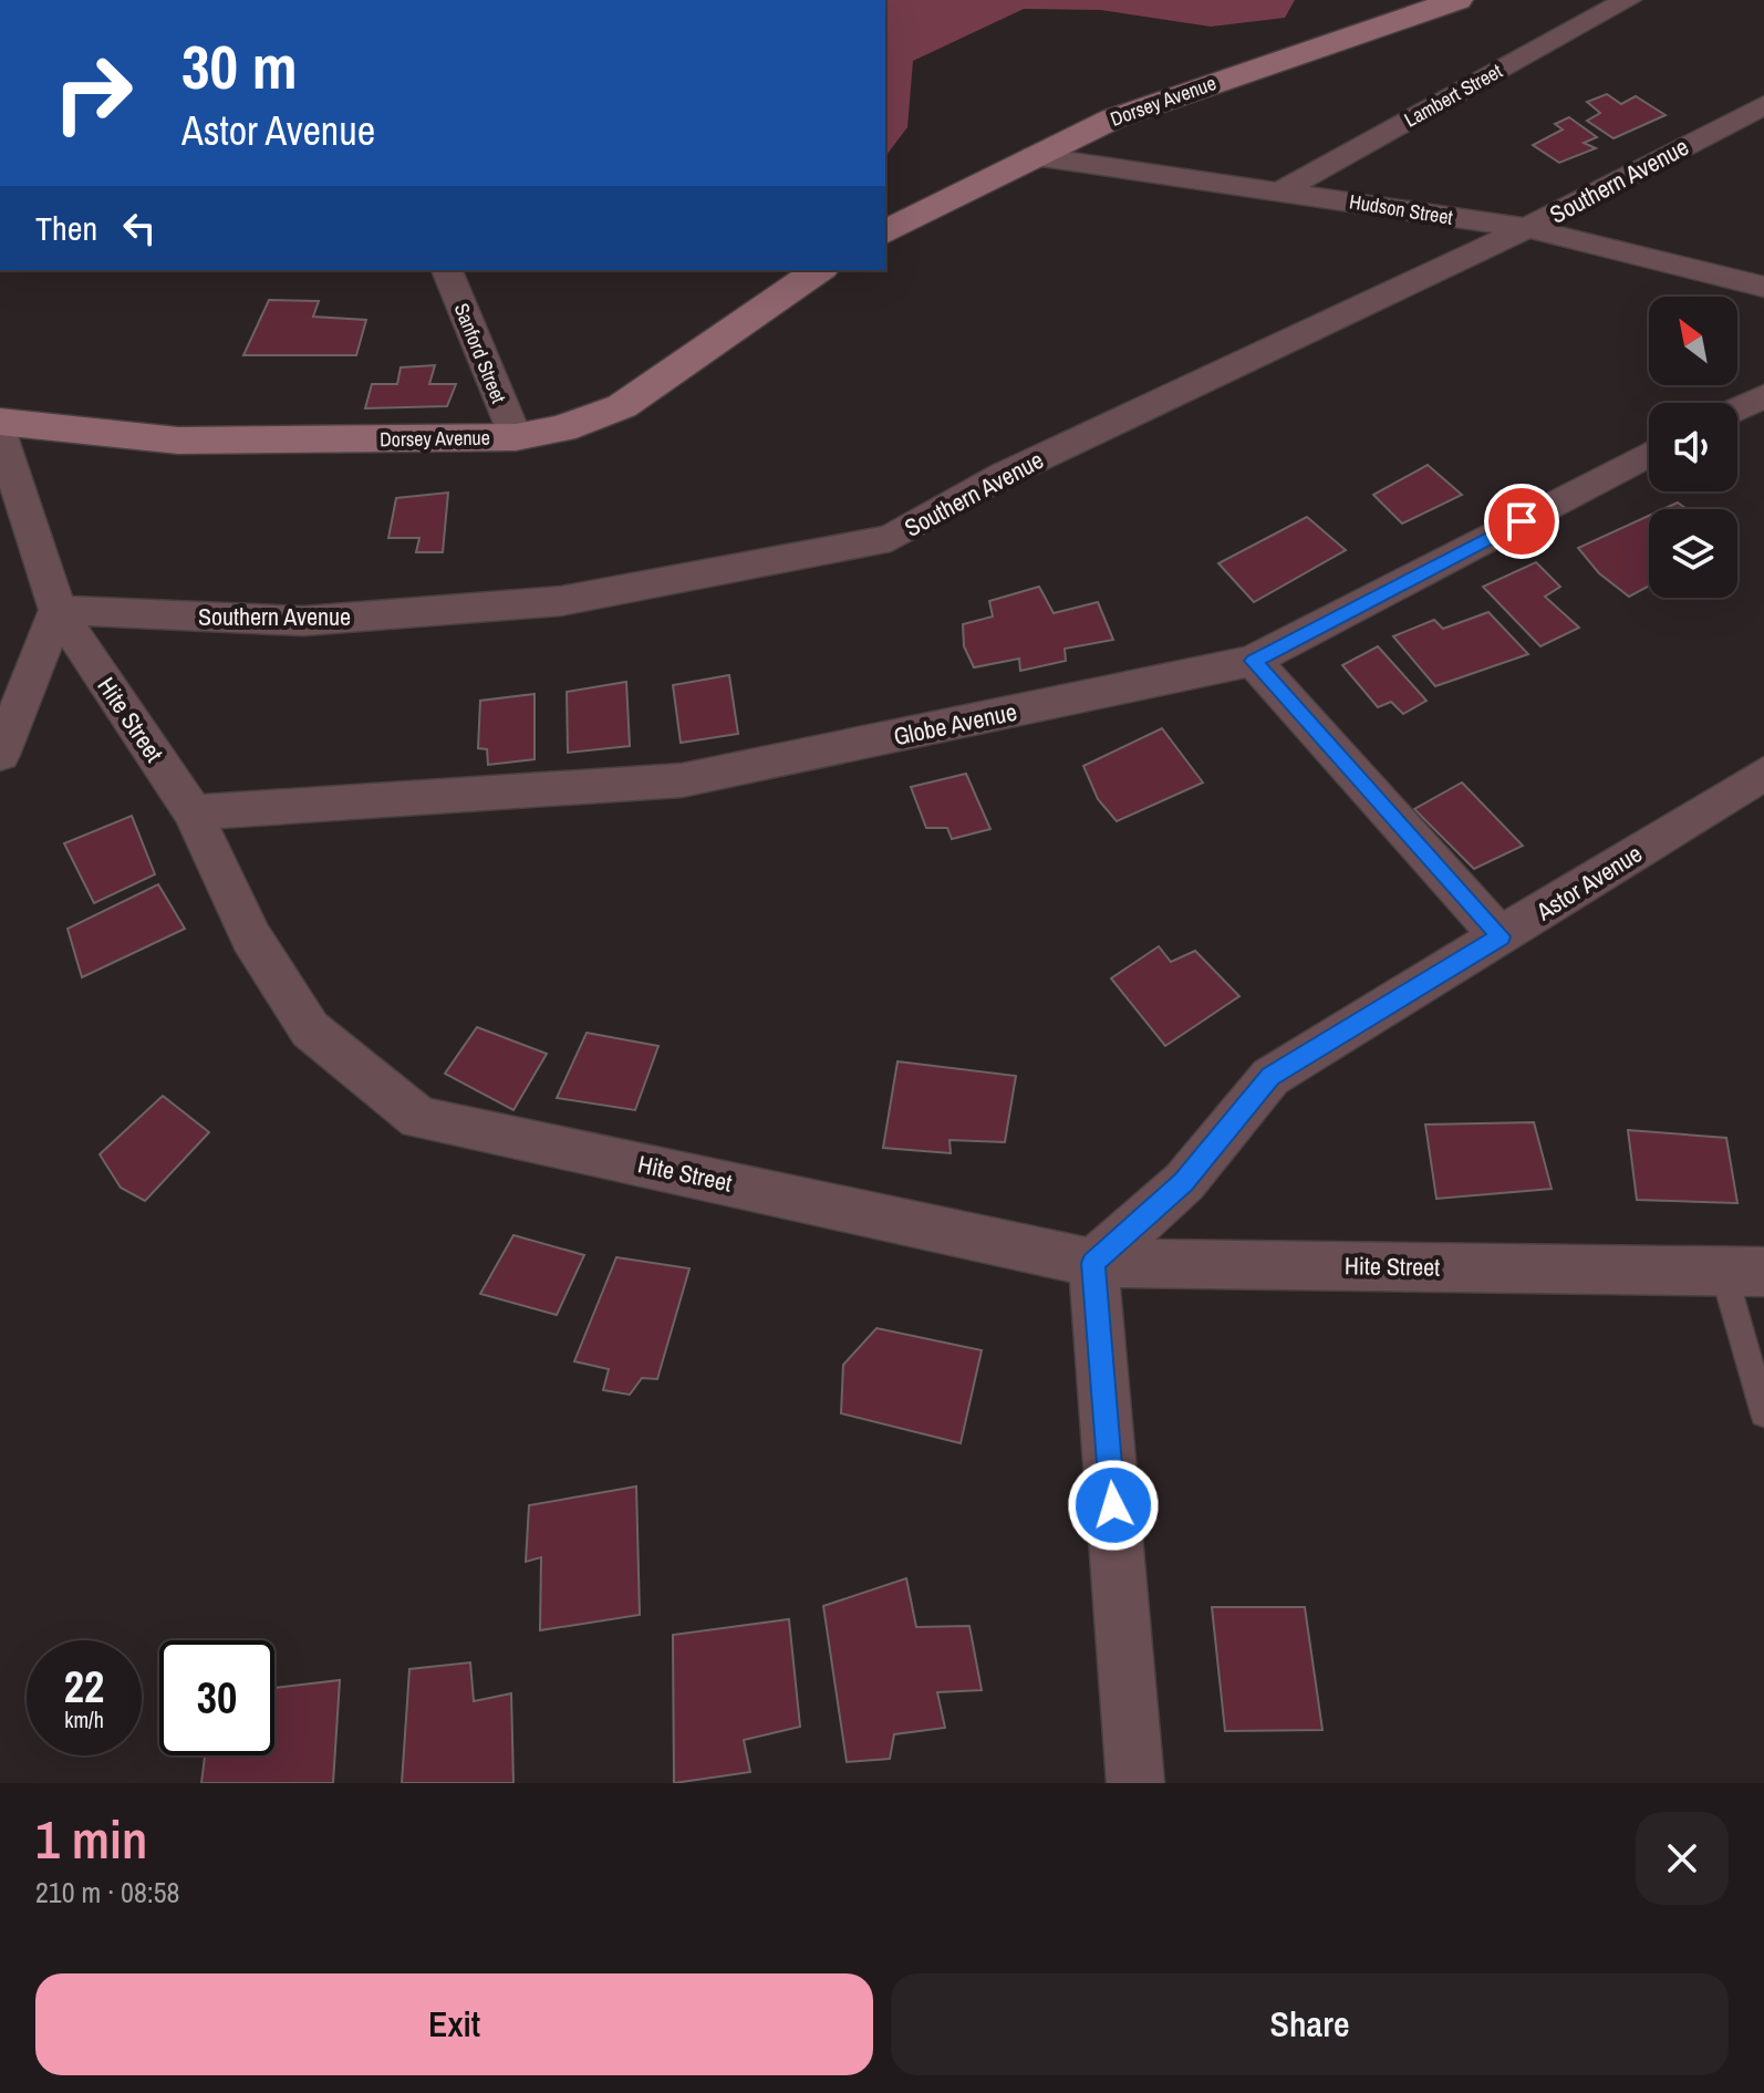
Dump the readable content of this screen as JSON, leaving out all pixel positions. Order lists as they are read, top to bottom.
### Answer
{
  "streets": {
    "street": [
      "Lambert Street",
      "Dorsey Avenue",
      "Southern Avenue",
      "Hudson Street",
      "Sanford Street",
      "Hite Street",
      "Globe Avenue",
      "Astor Avenue"
    ]
  },
  "crossings": [
    ["Lambert Street", "Hudson Street"],
    ["Dorsey Avenue", "Hudson Street"],
    ["Dorsey Avenue", "Sanford Street"],
    ["Southern Avenue", "Hudson Street"],
    ["Southern Avenue", "Hite Street"],
    ["Hite Street", "Globe Avenue"],
    ["Hite Street", "Astor Avenue"]
  ],
  "north": "top left",
  "page": {
    "turn": ["30 m", "Astor Avenue"],
    "then": "Then",
    "speed": "22 km/h",
    "limit": "30",
    "heading": ["1 min", "210 m · 08:58"],
    "buttons": ["Exit", "Share"]
  }
}
